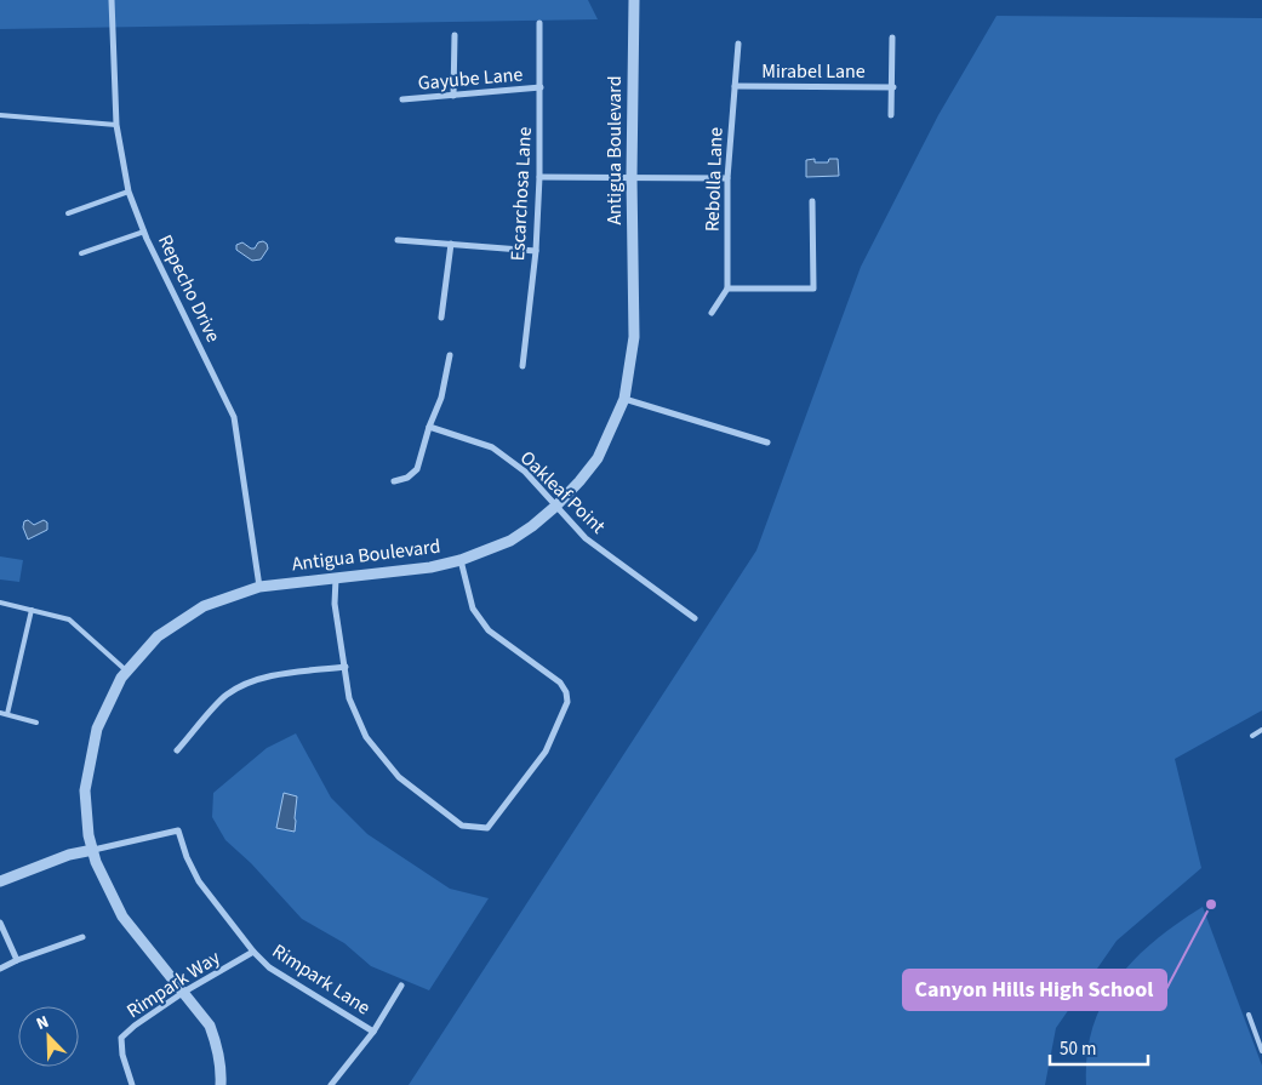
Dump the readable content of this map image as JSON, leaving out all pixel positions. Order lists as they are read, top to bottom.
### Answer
{
  "streets": {
    "street": [
      "Mirabel Lane",
      "Gayube Lane",
      "Antigua Boulevard",
      "Rebolla Lane",
      "Escarchosa Lane",
      "Repecho Drive",
      "Oakleaf Point",
      "Rimpark Lane",
      "Rimpark Way"
    ]
  },
  "crossings": [
    ["Mirabel Lane", "Rebolla Lane"],
    ["Gayube Lane", "Escarchosa Lane"],
    ["Antigua Boulevard", "Repecho Drive"],
    ["Antigua Boulevard", "Oakleaf Point"],
    ["Antigua Boulevard", "Rimpark Lane"],
    ["Antigua Boulevard", "Rimpark Way"],
    ["Rimpark Lane", "Rimpark Way"]
  ],
  "places": ["Canyon Hills High School"],
  "scale_bar": "50 m",
  "north": "top left"
}
